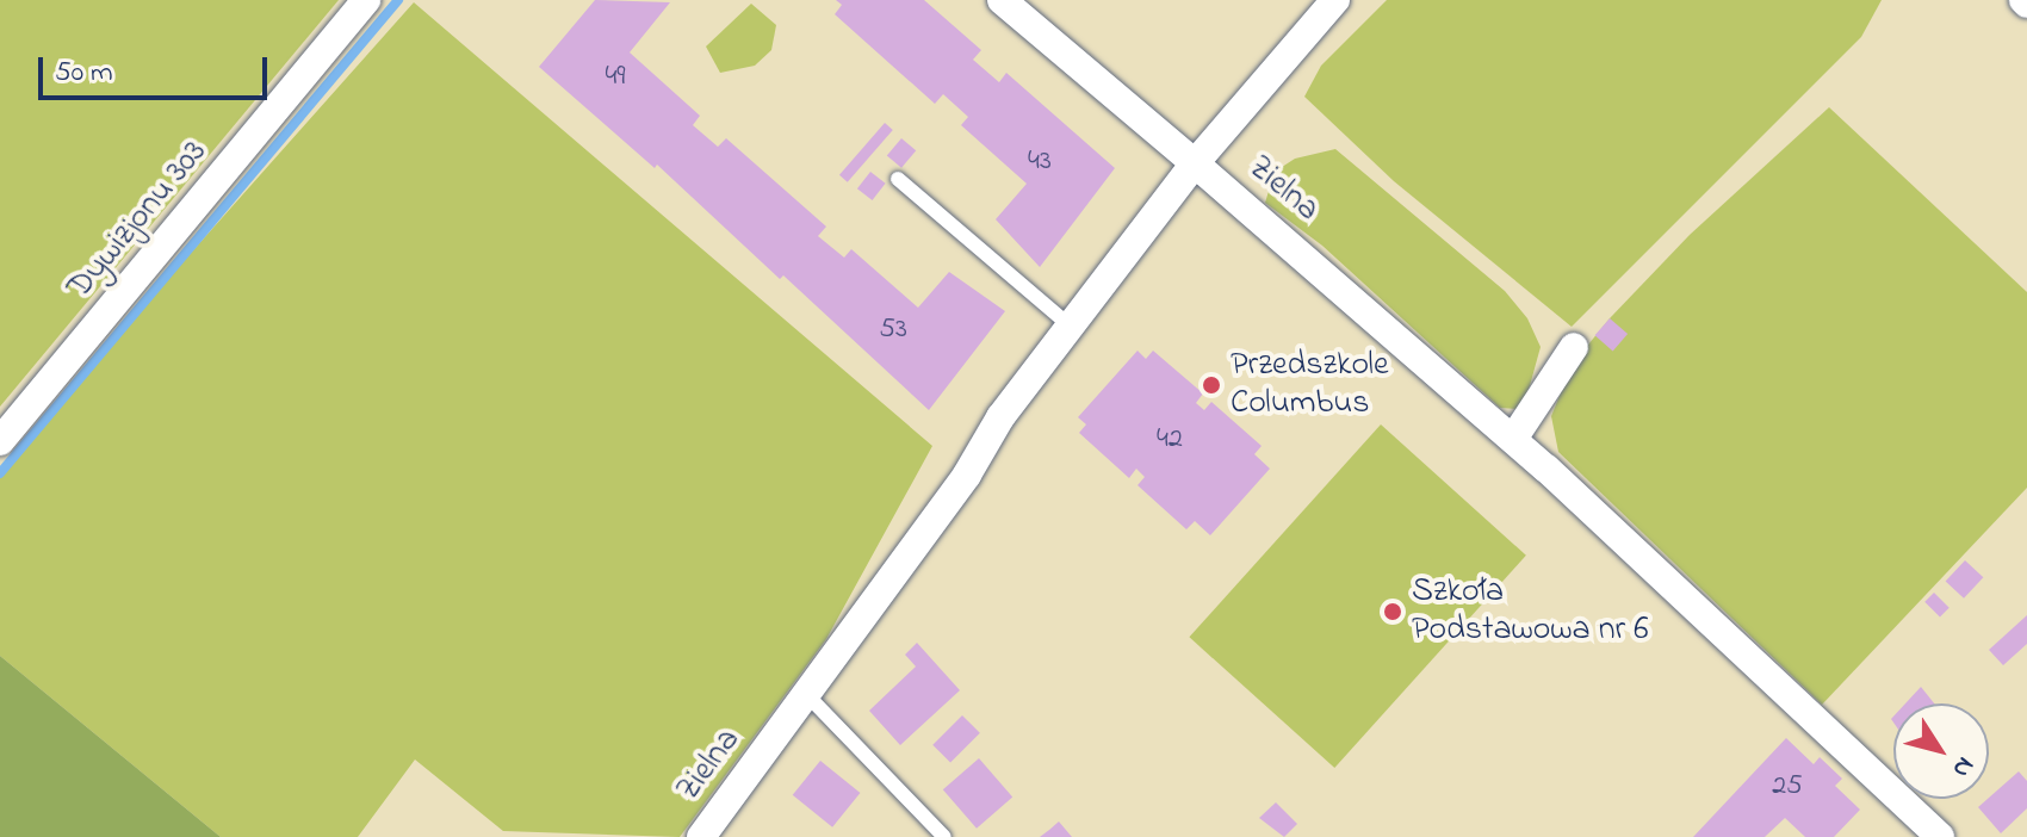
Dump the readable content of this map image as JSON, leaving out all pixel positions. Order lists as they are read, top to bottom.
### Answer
{
  "streets": {
    "street": ["Zielna", "Dywizjonu 303"]
  },
  "places": ["Przedszkole Columbus", "Szkoła Podstawowa nr 6"],
  "house_numbers": [
    "49",
    "43",
    "53",
    "42",
    "25"
  ],
  "scale_bar": "50 m",
  "north": "bottom right"
}
